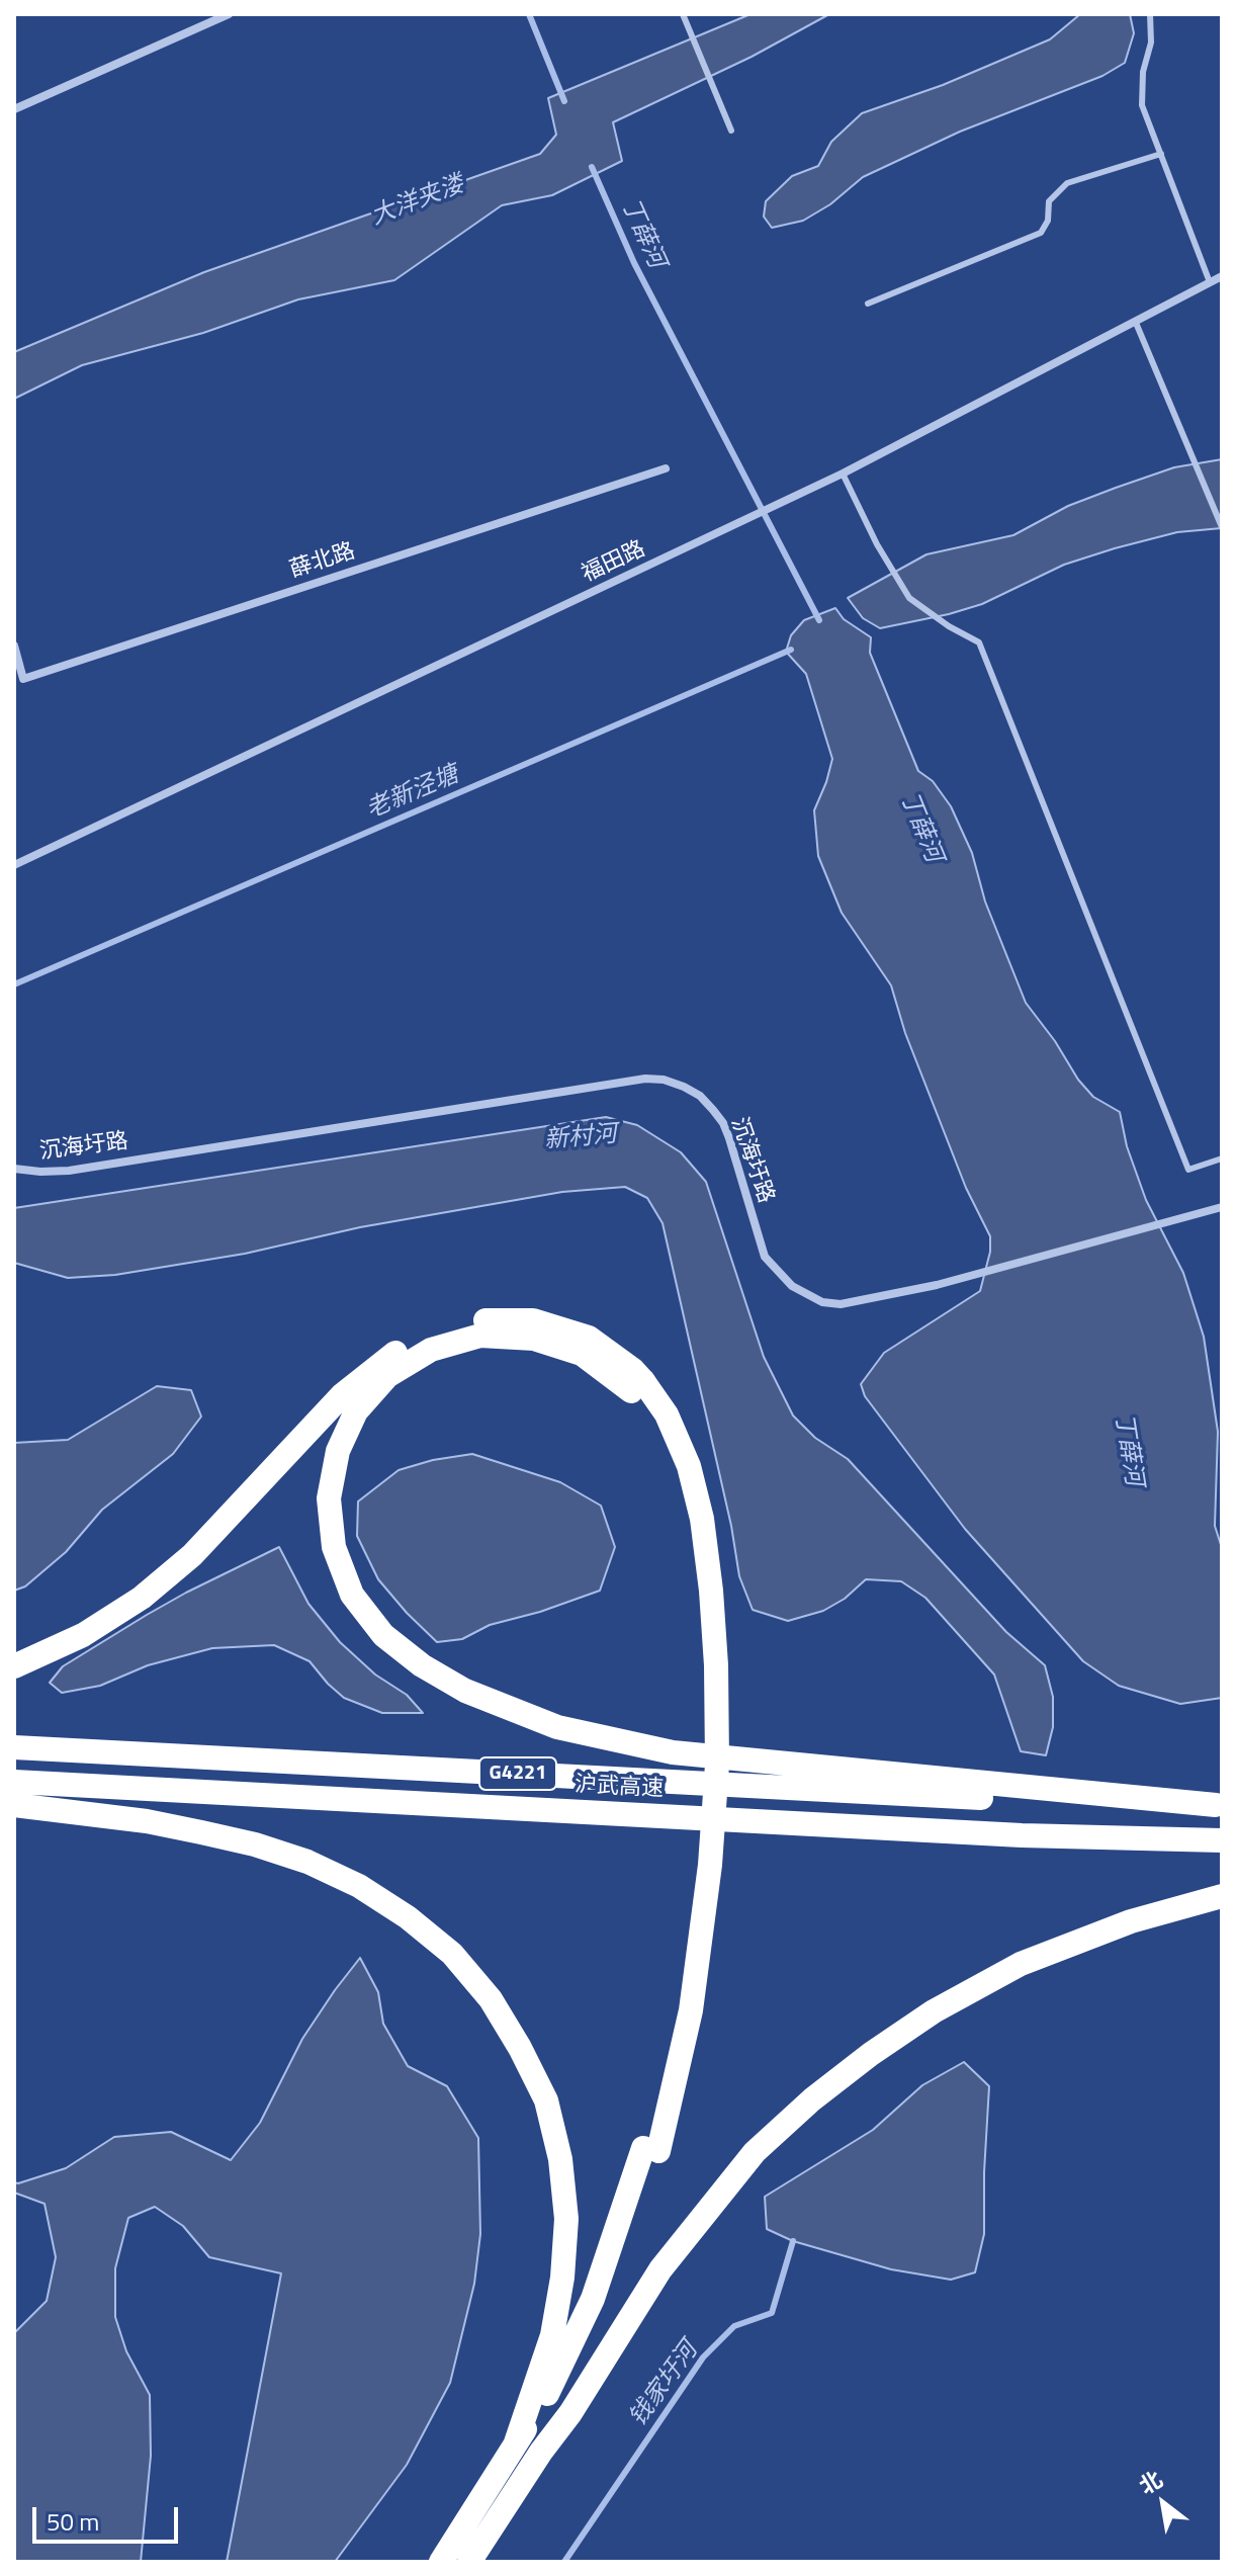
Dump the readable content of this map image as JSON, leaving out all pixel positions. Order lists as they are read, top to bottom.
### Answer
{
  "streets": {
    "highway": ["G4221", "沪武高速"],
    "street": ["薛北路", "福田路", "沉海圩路"]
  },
  "water": [
    "大洋夹溇",
    "丁薛河",
    "老新泾塘",
    "新村河",
    "钱家圩河"
  ],
  "scale_bar": "50 m",
  "north": "top left"
}
